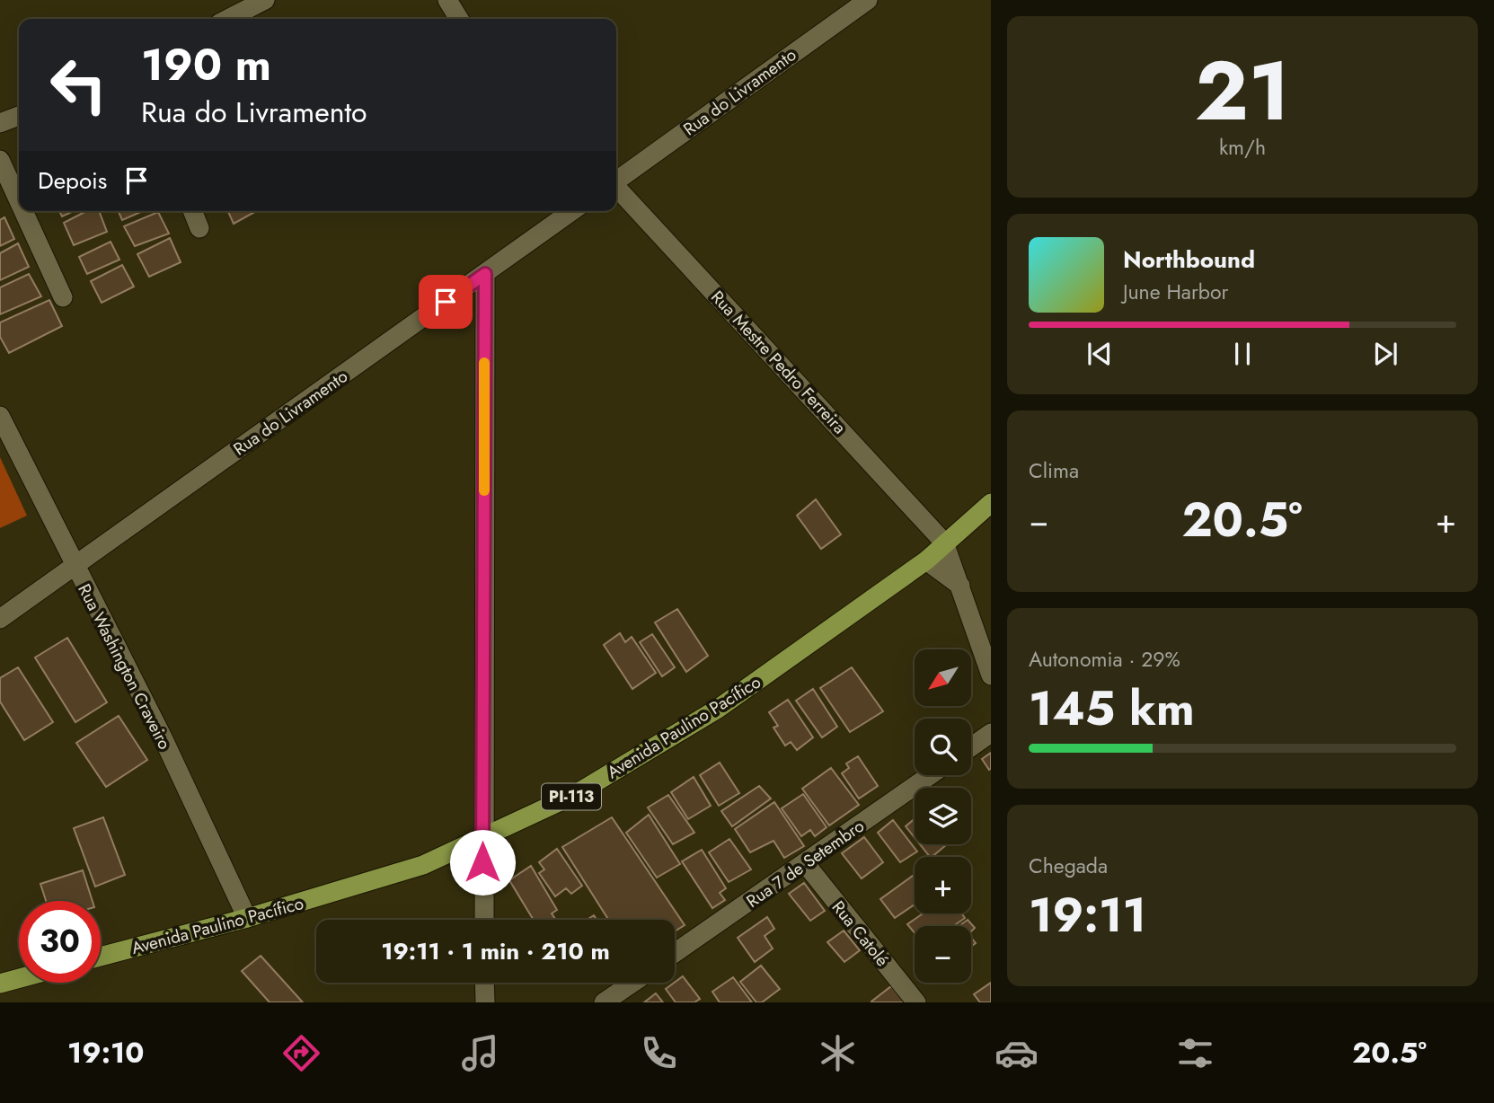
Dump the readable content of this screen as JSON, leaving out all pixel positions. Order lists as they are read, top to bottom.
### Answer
{
  "streets": {
    "main road": ["Avenida Paulino Pacífico", "PI-113"],
    "street": [
      "Rua do Livramento",
      "Rua Mestre Pedro Ferreira",
      "Rua Washington Craveiro",
      "Rua 7 de Setembro",
      "Rua Catolé"
    ]
  },
  "crossings": [
    ["Rua do Livramento", "Rua Washington Craveiro"],
    ["Rua Mestre Pedro Ferreira", "Avenida Paulino Pacífico"],
    ["Rua Washington Craveiro", "Avenida Paulino Pacífico"],
    ["Rua 7 de Setembro", "Rua Catolé"]
  ],
  "north": "bottom left",
  "page": {
    "tile": [
      ["21", "km/h"],
      "Clima",
      ["Autonomia · 29%", "145 km"],
      ["Chegada", "19:11"]
    ],
    "turn": ["190 m", "Rua do Livramento"],
    "then": "Depois",
    "song": ["Northbound", "June Harbor"],
    "heat": ["−", "20.5°", "+"],
    "map_buttons": ["+", "−"],
    "limit": "30",
    "trip": "19:11 · 1 min · 210 m",
    "tabs": ["19:10", "20.5°"]
  }
}
